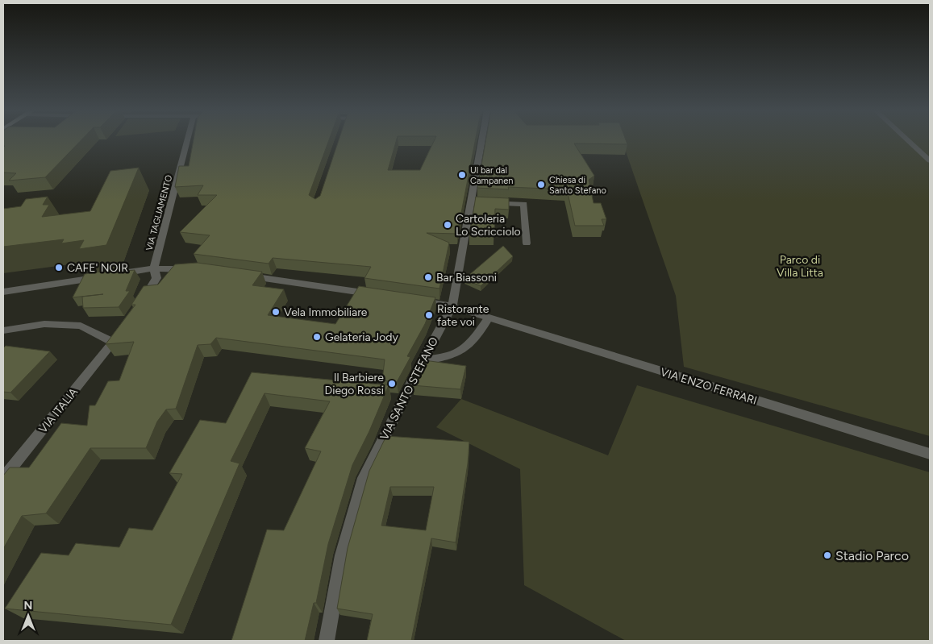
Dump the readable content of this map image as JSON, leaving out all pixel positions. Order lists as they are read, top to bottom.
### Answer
{
  "streets": {
    "street": [
      "VIA TAGLIAMENTO",
      "VIA ENZO FERRARI",
      "VIA SANTO STEFANO",
      "VIA ITALIA"
    ]
  },
  "crossings": [
    ["VIA ENZO FERRARI", "VIA SANTO STEFANO"]
  ],
  "parks": ["Parco di Villa Litta"],
  "places": [
    "Ul bar dal Campanen",
    "Chiesa di Santo Stefano",
    "Cartoleria Lo Scricciolo",
    "CAFE' NOIR",
    "Bar Biassoni",
    "Vela Immobiliare",
    "Ristorante fate voi",
    "Gelateria Jody",
    "Il Barbiere Diego Rossi",
    "Stadio Parco"
  ],
  "north": "top"
}
